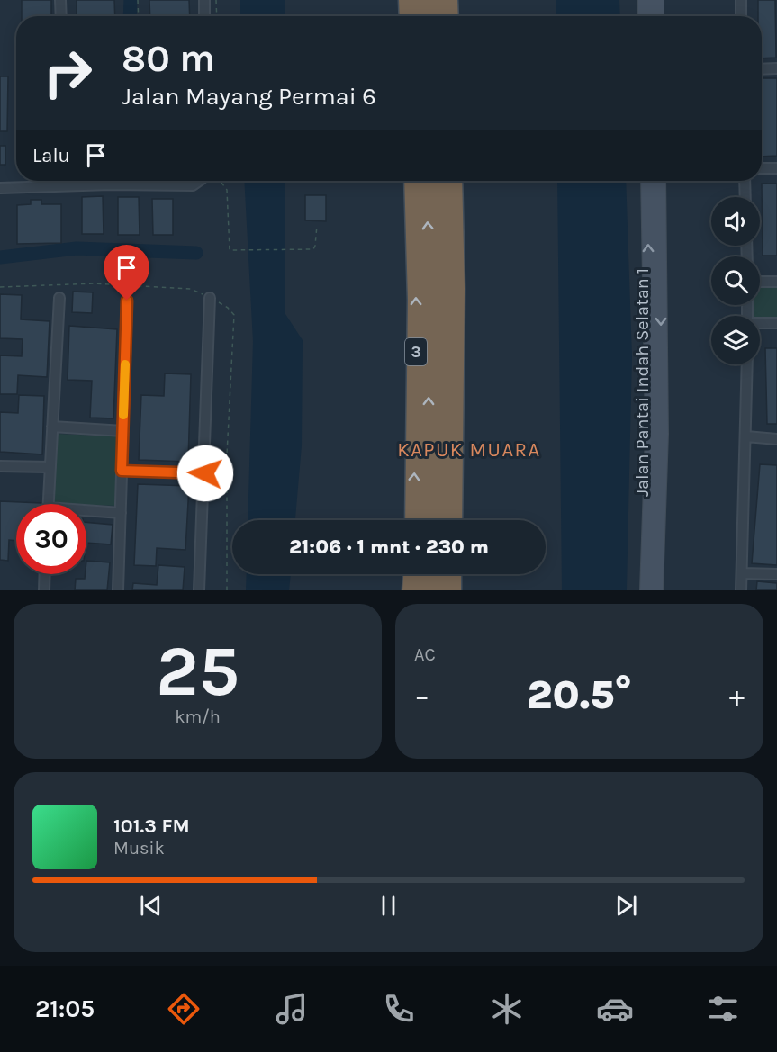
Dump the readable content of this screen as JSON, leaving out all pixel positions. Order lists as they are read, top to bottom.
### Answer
{
  "streets": {
    "highway": ["3"],
    "street": ["Jalan Pantai Indah Selatan 1"]
  },
  "districts": ["KAPUK MUARA"],
  "page": {
    "turn": ["80 m", "Jalan Mayang Permai 6"],
    "then": "Lalu",
    "limit": "30",
    "trip": "21:06 · 1 mnt · 230 m",
    "tile": [
      ["25", "km/h"],
      "AC"
    ],
    "heat": ["−", "20.5°", "+"],
    "song": ["101.3 FM", "Musik"],
    "tabs": "21:05"
  }
}
